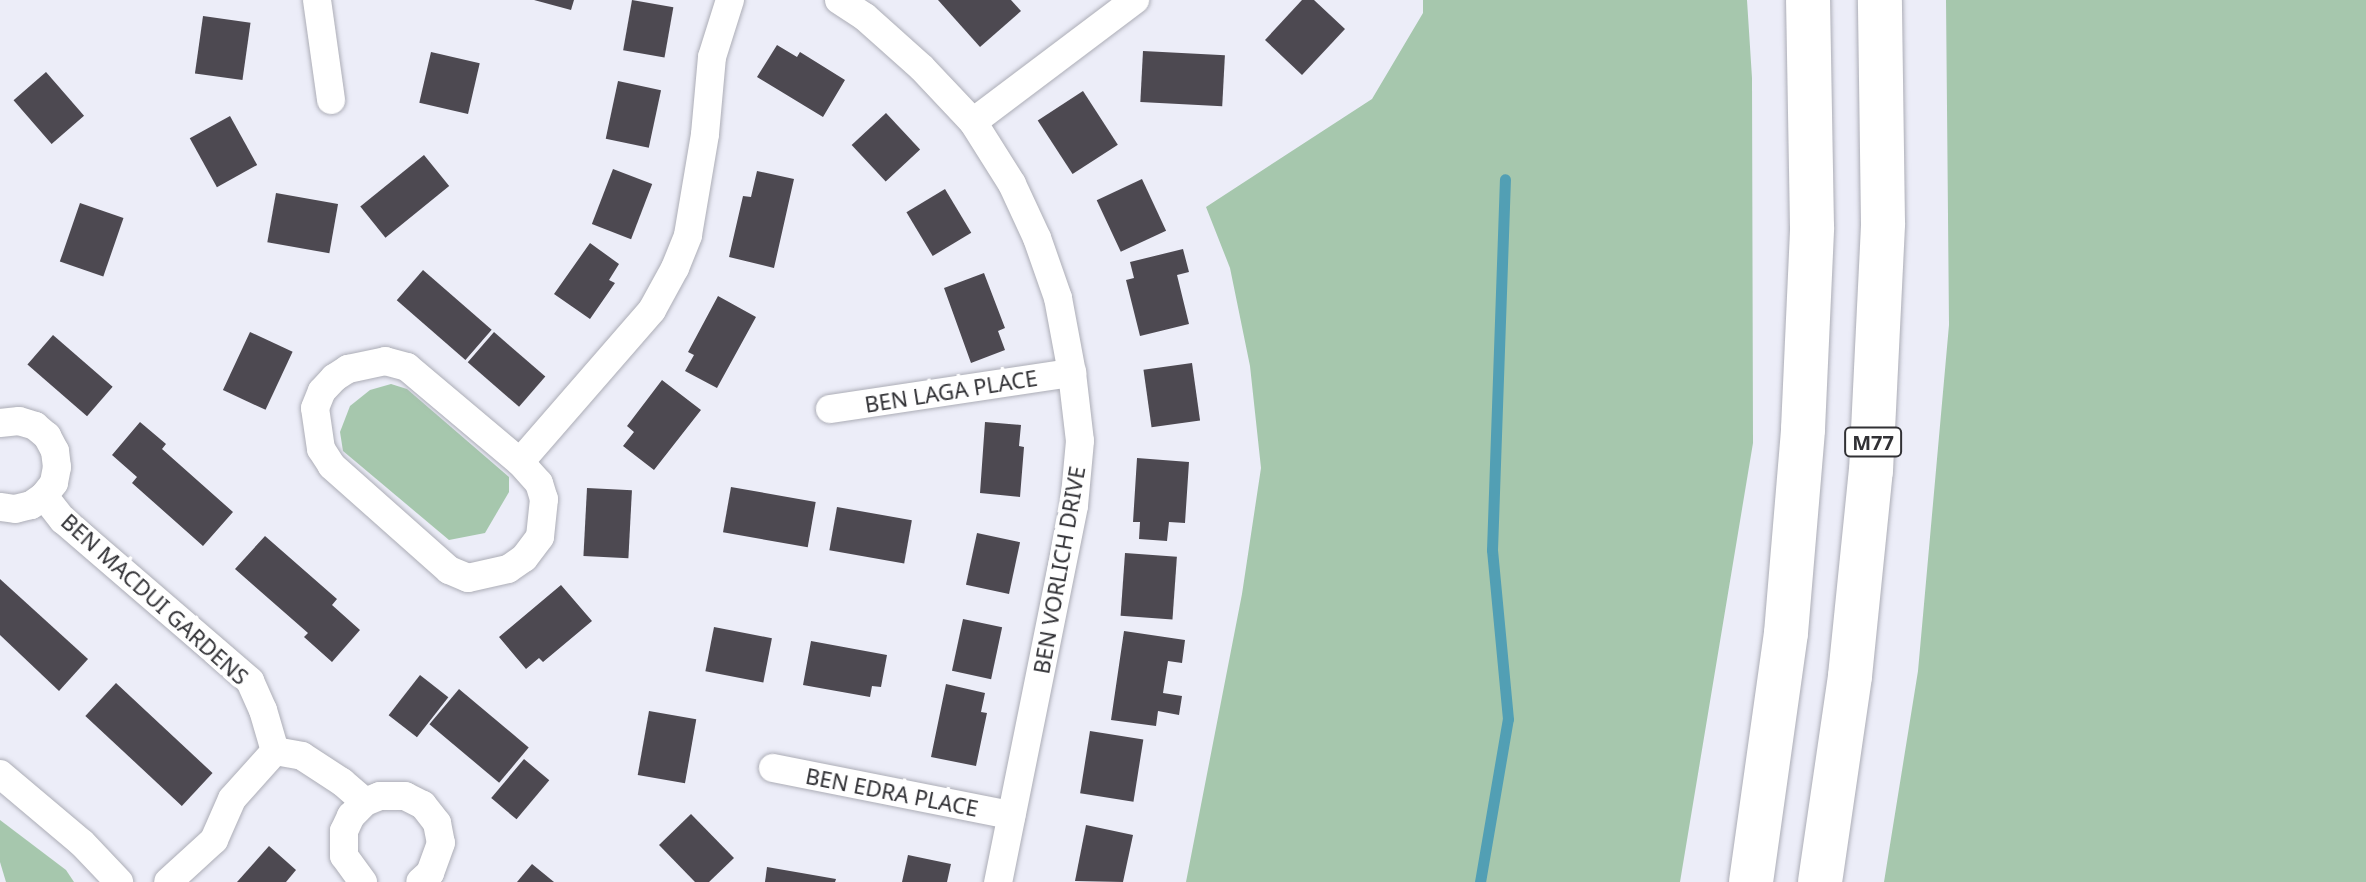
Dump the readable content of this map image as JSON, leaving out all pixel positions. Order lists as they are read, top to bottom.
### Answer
{
  "streets": {
    "highway": ["M77"],
    "street": [
      "BEN LAGA PLACE",
      "BEN VORLICH DRIVE",
      "BEN MACDUI GARDENS",
      "BEN EDRA PLACE"
    ]
  },
  "crossings": [
    ["BEN LAGA PLACE", "BEN VORLICH DRIVE"],
    ["BEN VORLICH DRIVE", "BEN EDRA PLACE"]
  ]
}
